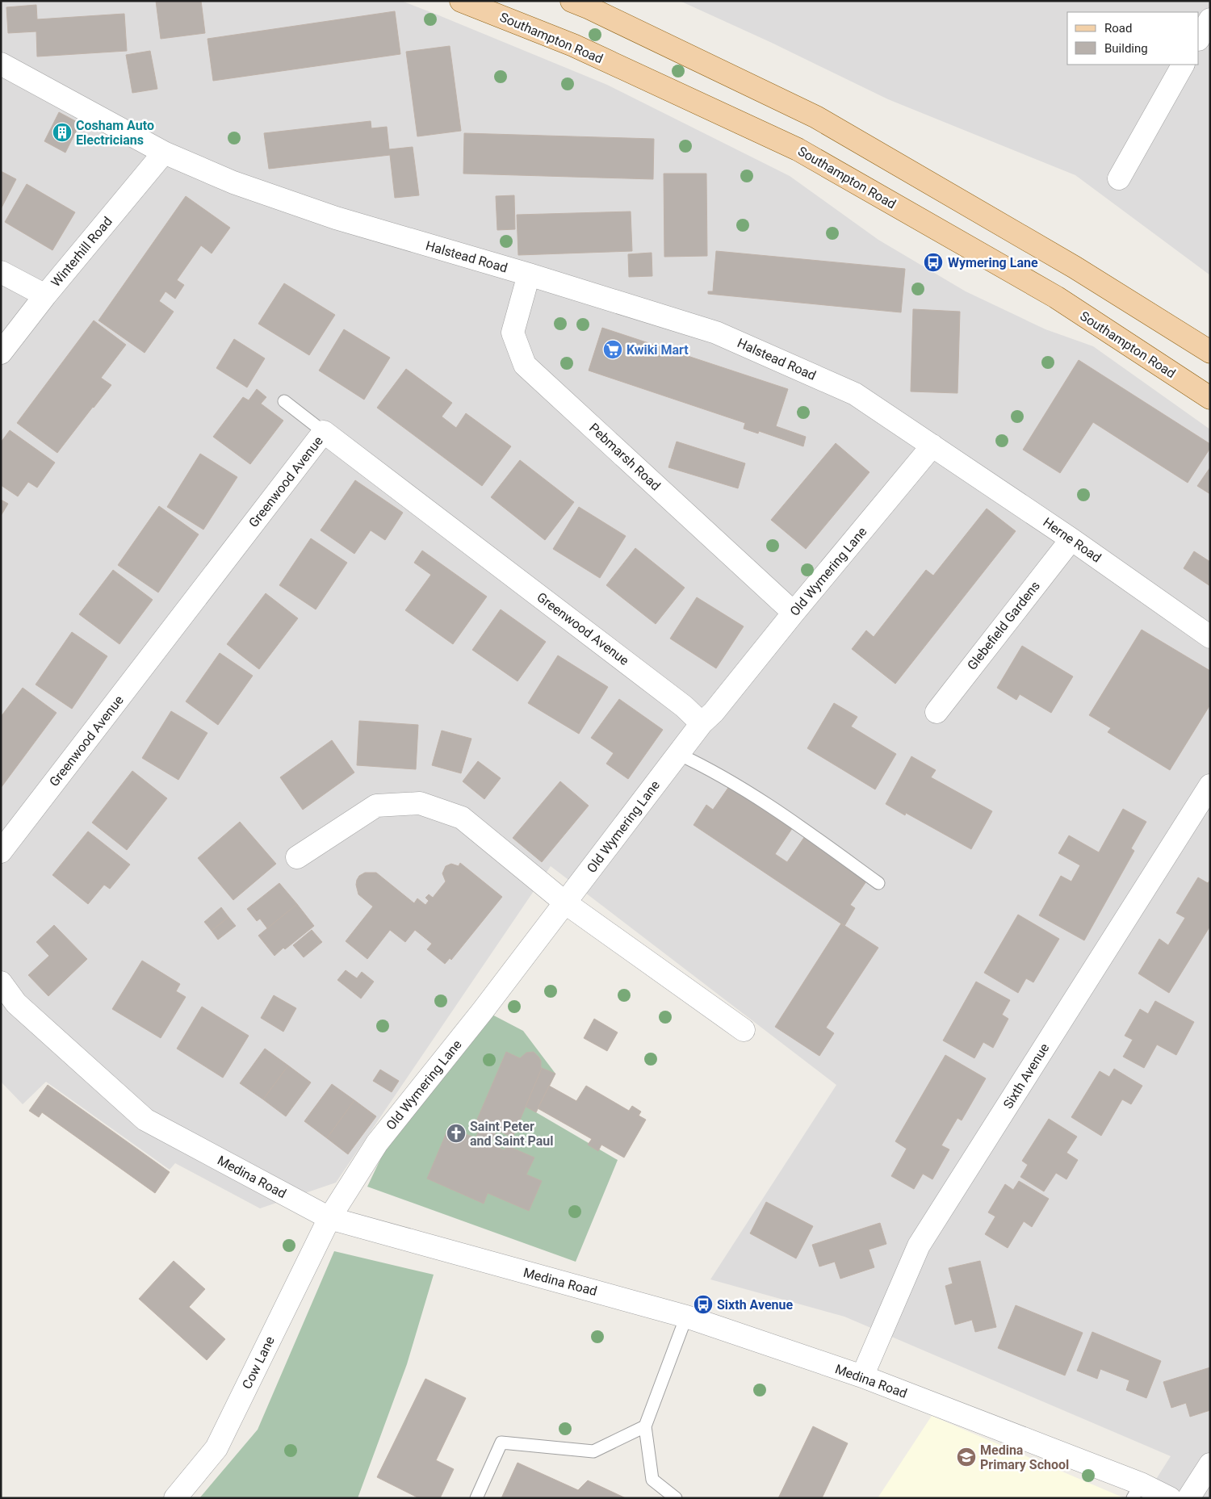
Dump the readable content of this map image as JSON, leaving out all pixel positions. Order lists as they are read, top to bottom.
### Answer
{
  "streets": {
    "main road": ["Southampton Road"],
    "street": [
      "Winterhill Road",
      "Halstead Road",
      "Pebmarsh Road",
      "Greenwood Avenue",
      "Herne Road",
      "Old Wymering Lane",
      "Glebefield Gardens",
      "Sixth Avenue",
      "Medina Road",
      "Cow Lane"
    ]
  },
  "crossings": [
    ["Winterhill Road", "Halstead Road"],
    ["Halstead Road", "Pebmarsh Road"],
    ["Halstead Road", "Herne Road"],
    ["Halstead Road", "Old Wymering Lane"],
    ["Pebmarsh Road", "Old Wymering Lane"],
    ["Greenwood Avenue", "Old Wymering Lane"],
    ["Herne Road", "Old Wymering Lane"],
    ["Herne Road", "Glebefield Gardens"],
    ["Old Wymering Lane", "Medina Road"],
    ["Old Wymering Lane", "Cow Lane"],
    ["Sixth Avenue", "Medina Road"],
    ["Medina Road", "Cow Lane"]
  ],
  "places": {
    "building": ["Cosham Auto Electricians"],
    "bus stop": ["Wymering Lane", "Sixth Avenue"],
    "supermarket": ["Kwiki Mart"],
    "church": ["Saint Peter and Saint Paul"],
    "school or university": ["Medina Primary School"]
  },
  "legend": ["Road", "Building"]
}
